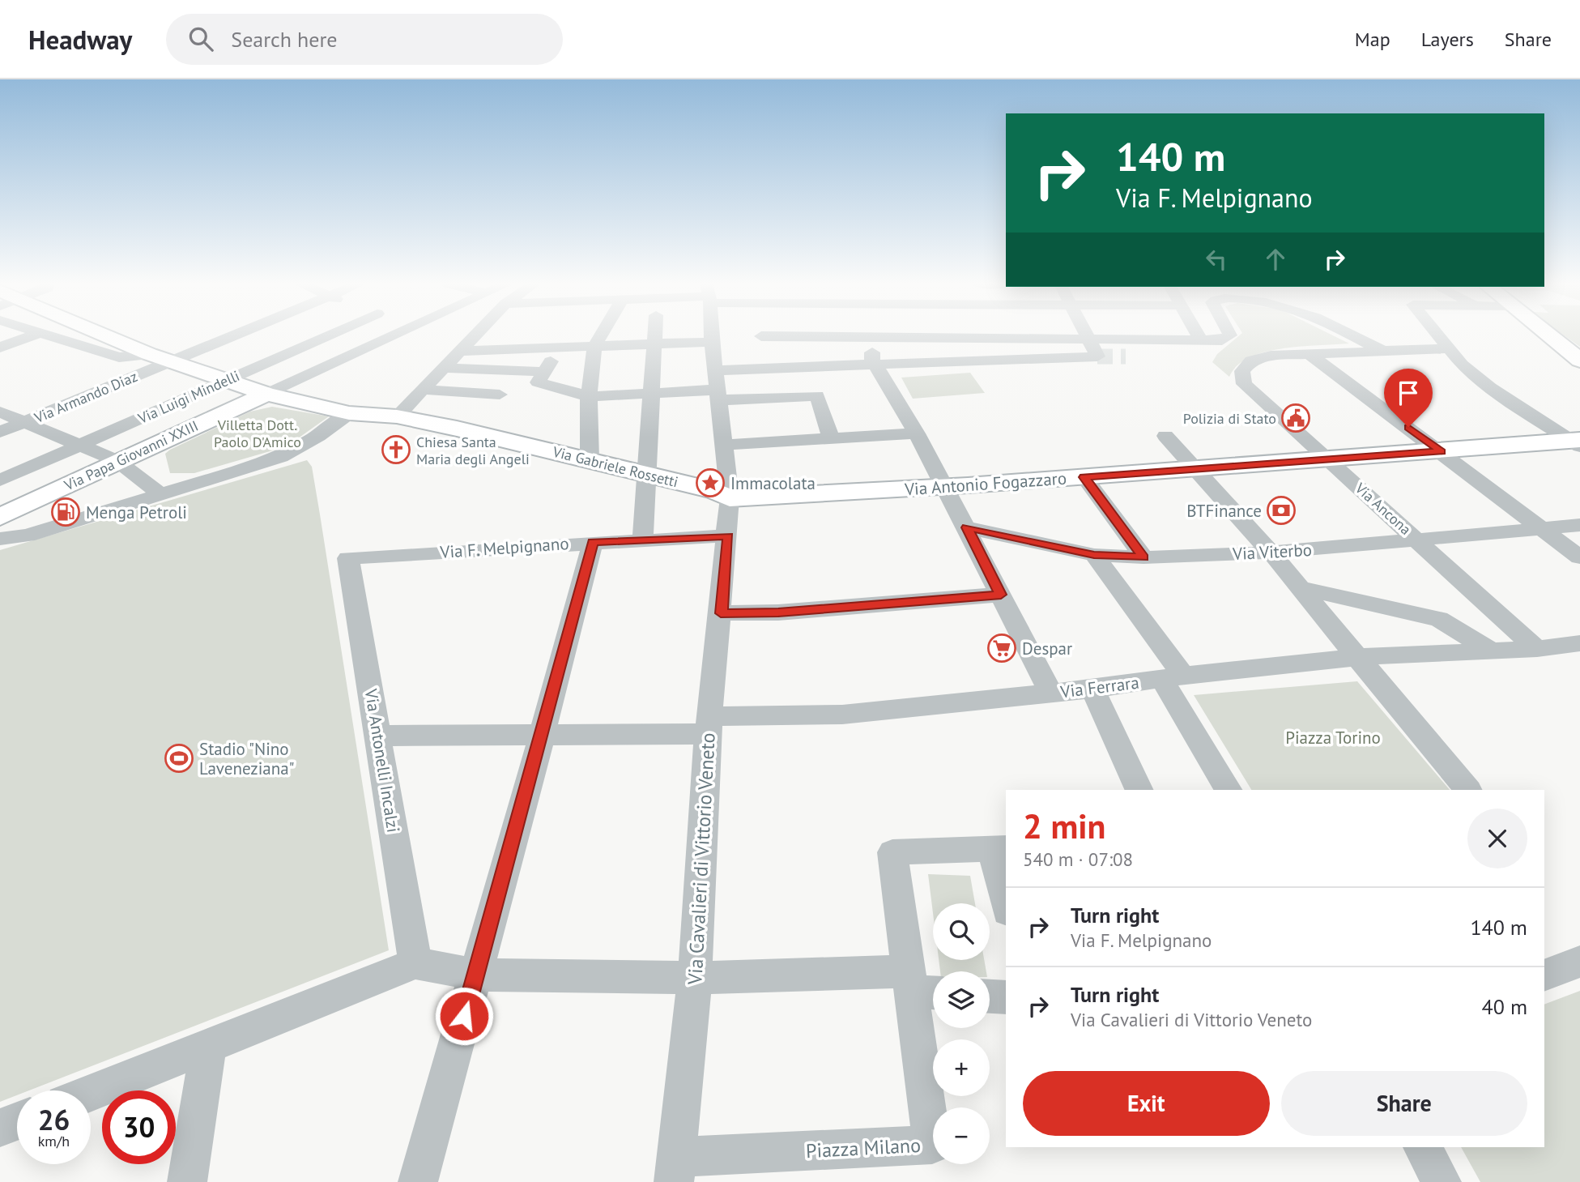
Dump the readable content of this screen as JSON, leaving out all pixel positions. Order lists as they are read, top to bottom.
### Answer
{
  "streets": {
    "street": [
      "Via Armando Diaz",
      "Via Luigi Mindelli",
      "Via Papa Giovanni XXIII",
      "Via Gabriele Rossetti",
      "Via Antonio Fogazzaro",
      "Via Ancona",
      "Via F. Melpignano",
      "Via Viterbo",
      "Via Ferrara",
      "Via Antonelli Incalzi",
      "Via Cavalieri di Vittorio Veneto",
      "Piazza Milano"
    ]
  },
  "crossings": [
    ["Via Armando Diaz", "Via Gabriele Rossetti"],
    ["Via Luigi Mindelli", "Via Gabriele Rossetti"],
    ["Via Papa Giovanni XXIII", "Via Gabriele Rossetti"],
    ["Via Gabriele Rossetti", "Via Antonio Fogazzaro"],
    ["Via Gabriele Rossetti", "Via Cavalieri di Vittorio Veneto"],
    ["Via Antonio Fogazzaro", "Via Ancona"],
    ["Via Antonio Fogazzaro", "Via Cavalieri di Vittorio Veneto"],
    ["Via Ancona", "Via Viterbo"],
    ["Via Ancona", "Via Ferrara"],
    ["Via F. Melpignano", "Via Antonelli Incalzi"],
    ["Via F. Melpignano", "Via Cavalieri di Vittorio Veneto"],
    ["Via Ferrara", "Via Antonelli Incalzi"],
    ["Via Ferrara", "Via Cavalieri di Vittorio Veneto"],
    ["Via Cavalieri di Vittorio Veneto", "Piazza Milano"]
  ],
  "parks": ["Villetta Dott. Paolo D'Amico", "Piazza Torino"],
  "places": {
    "public building": ["Polizia di Stato"],
    "church": ["Chiesa Santa Maria degli Angeli"],
    "place": ["Immacolata"],
    "bank": ["BTFinance"],
    "fuel station": ["Menga Petroli"],
    "supermarket": ["Despar"],
    "sports": ["Stadio \"Nino Laveneziana\""]
  },
  "page": {
    "header": "Headway",
    "search": "Search here",
    "nav": ["Map", "Layers", "Share"],
    "turn": ["140 m", "Via F. Melpignano"],
    "heading": ["2 min", "540 m · 07:08"],
    "list": [
      {
        "name": "Turn right",
        "note": "Via F. Melpignano",
        "value": "140 m"
      },
      {
        "name": "Turn right",
        "note": "Via Cavalieri di Vittorio Veneto",
        "value": "40 m"
      }
    ],
    "map_buttons": ["+", "−"],
    "buttons": ["Exit", "Share"],
    "speed": "26 km/h",
    "limit": "30"
  }
}
